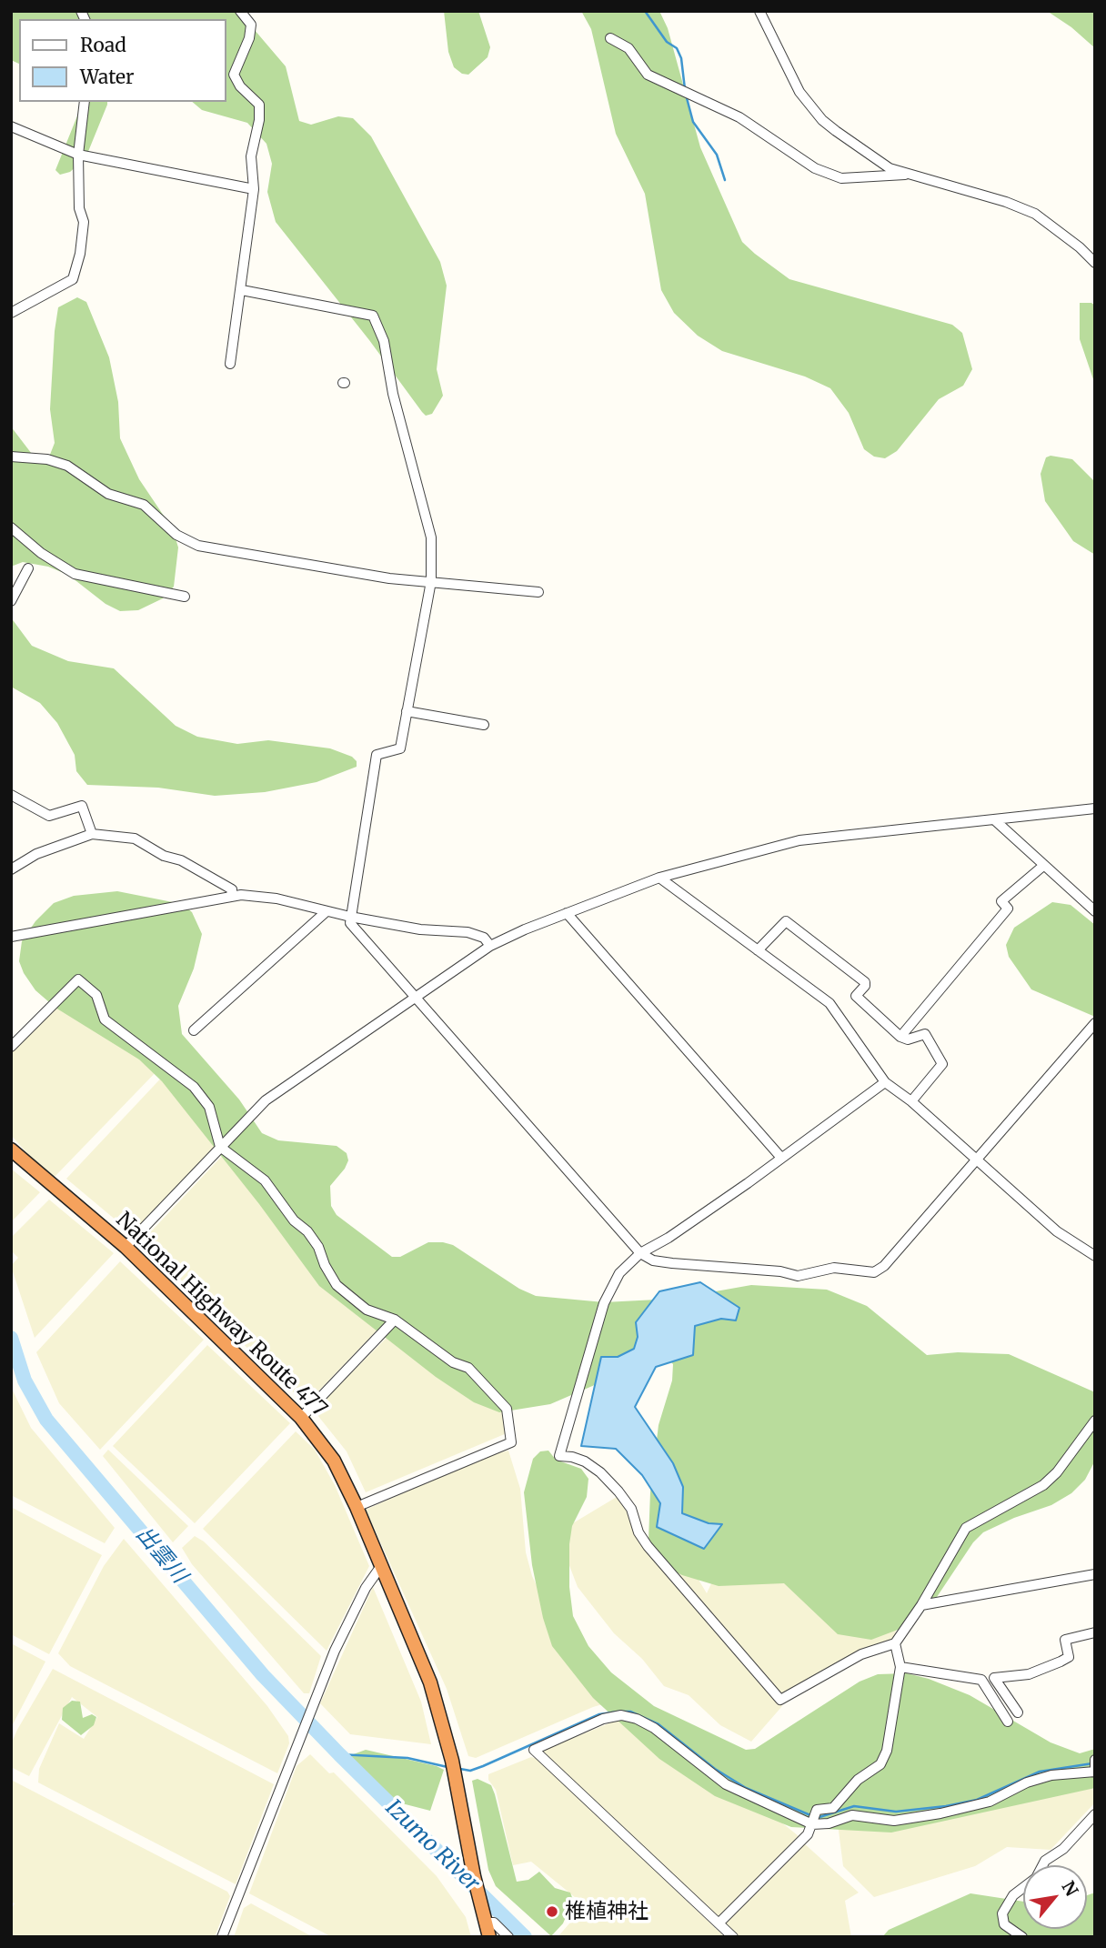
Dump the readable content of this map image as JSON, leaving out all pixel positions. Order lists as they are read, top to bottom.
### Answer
{
  "streets": {
    "highway": ["National Highway Route 477"]
  },
  "water": ["出雲川", "Izumo River"],
  "places": ["椎植神社"],
  "legend": ["Road", "Water"],
  "north": "top right"
}
